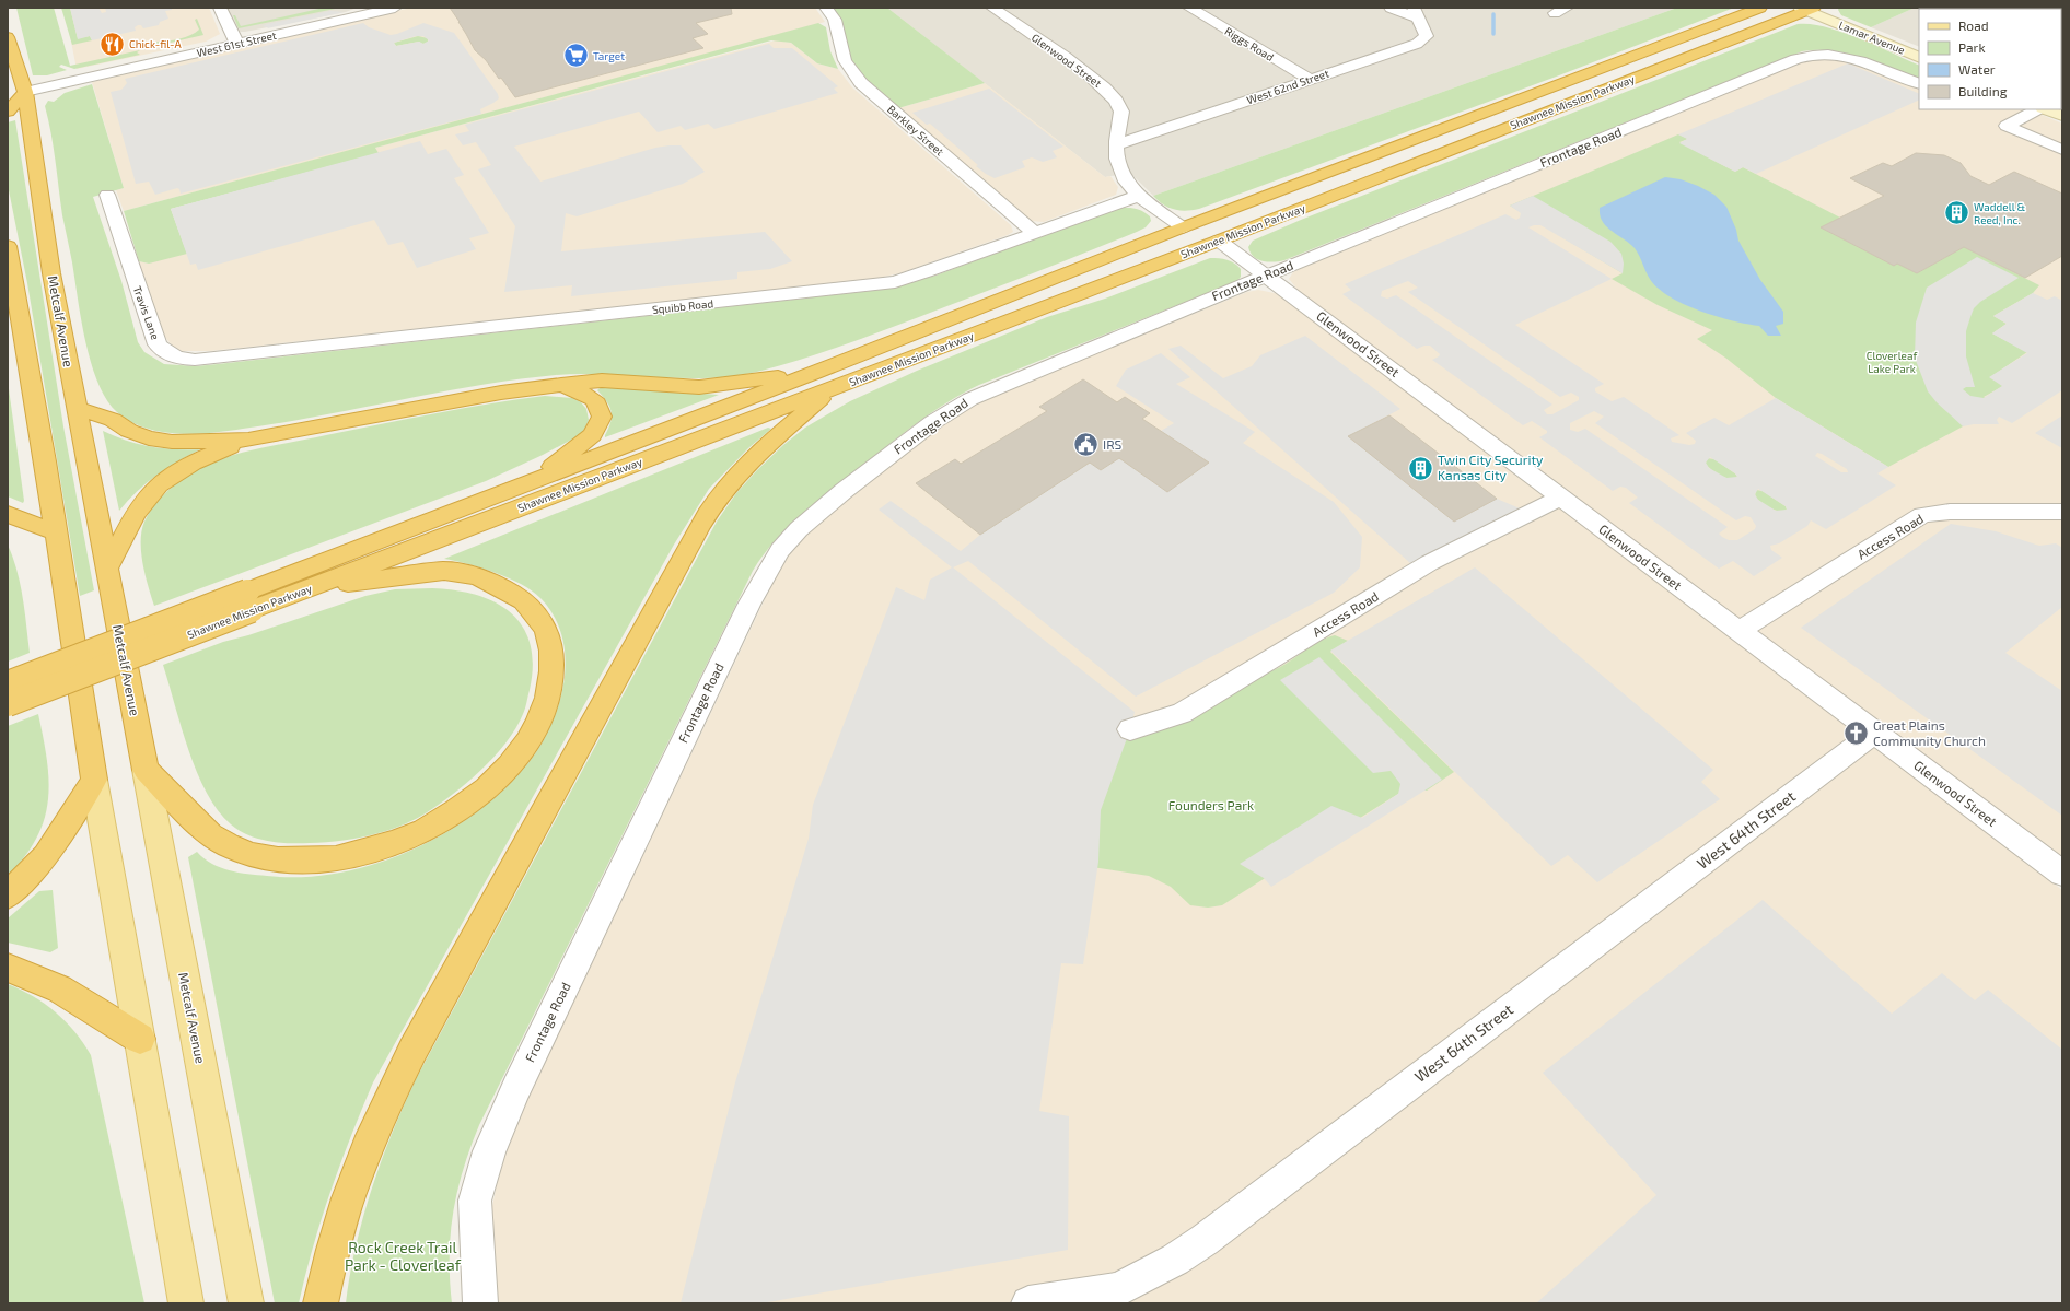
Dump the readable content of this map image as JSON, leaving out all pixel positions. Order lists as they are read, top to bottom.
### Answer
{
  "streets": {
    "highway": ["Shawnee Mission Parkway", "Metcalf Avenue"],
    "street": [
      "Lamar Avenue",
      "West 61st Street",
      "Riggs Road",
      "Glenwood Street",
      "West 62nd Street",
      "Barkley Street",
      "Frontage Road",
      "Squibb Road",
      "Travis Lane",
      "Access Road",
      "West 64th Street"
    ]
  },
  "crossings": [
    ["Lamar Avenue", "Shawnee Mission Parkway"],
    ["West 61st Street", "Metcalf Avenue"],
    ["Riggs Road", "West 62nd Street"],
    ["Glenwood Street", "West 62nd Street"],
    ["Glenwood Street", "Shawnee Mission Parkway"],
    ["Glenwood Street", "Frontage Road"],
    ["Glenwood Street", "Access Road"],
    ["Glenwood Street", "West 64th Street"],
    ["Barkley Street", "Squibb Road"],
    ["Squibb Road", "Travis Lane"]
  ],
  "parks": ["Cloverleaf Lake Park", "Founders Park", "Rock Creek Trail Park - Cloverleaf"],
  "places": {
    "restaurant": ["Chick-fil-A"],
    "supermarket": ["Target"],
    "building": ["Waddell & Reed, Inc.", "Twin City Security Kansas City"],
    "public building": ["IRS"],
    "church": ["Great Plains Community Church"]
  },
  "legend": [
    "Road",
    "Park",
    "Water",
    "Building"
  ]
}
